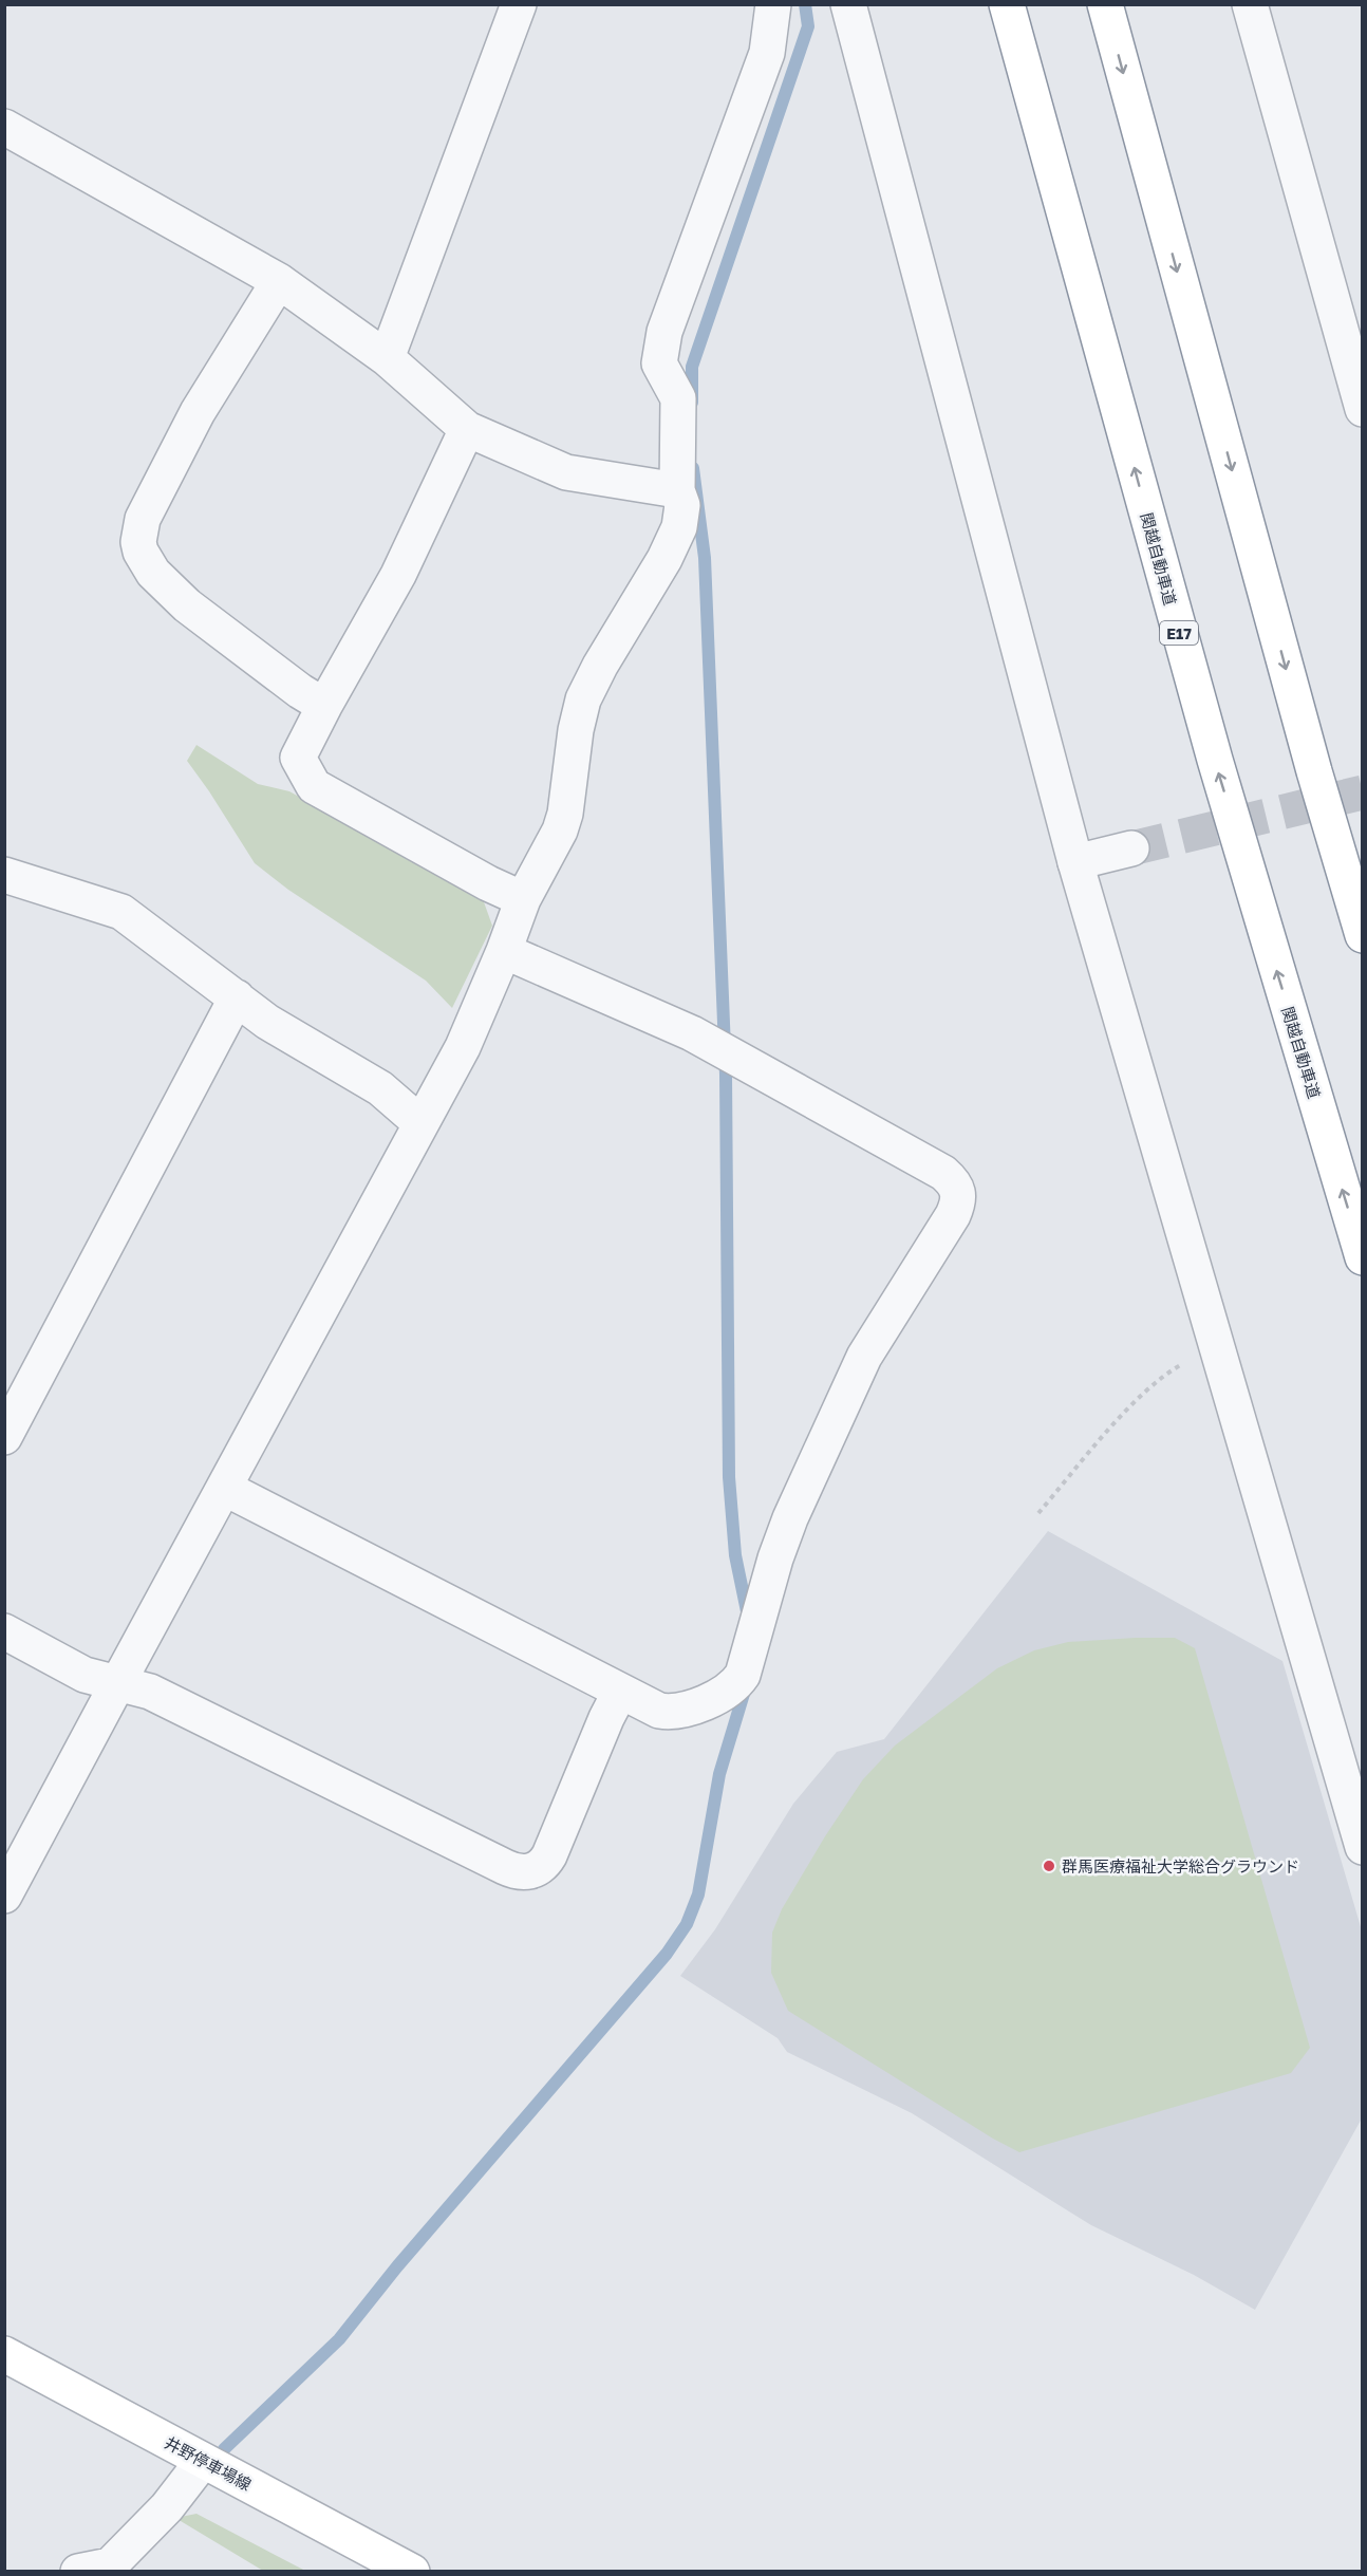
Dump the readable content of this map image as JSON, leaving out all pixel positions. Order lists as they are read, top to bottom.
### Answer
{
  "streets": {
    "main road": ["関越自動車道", "E17", "井野停車場線"]
  },
  "places": ["群馬医療福祉大学総合グラウンド"]
}
